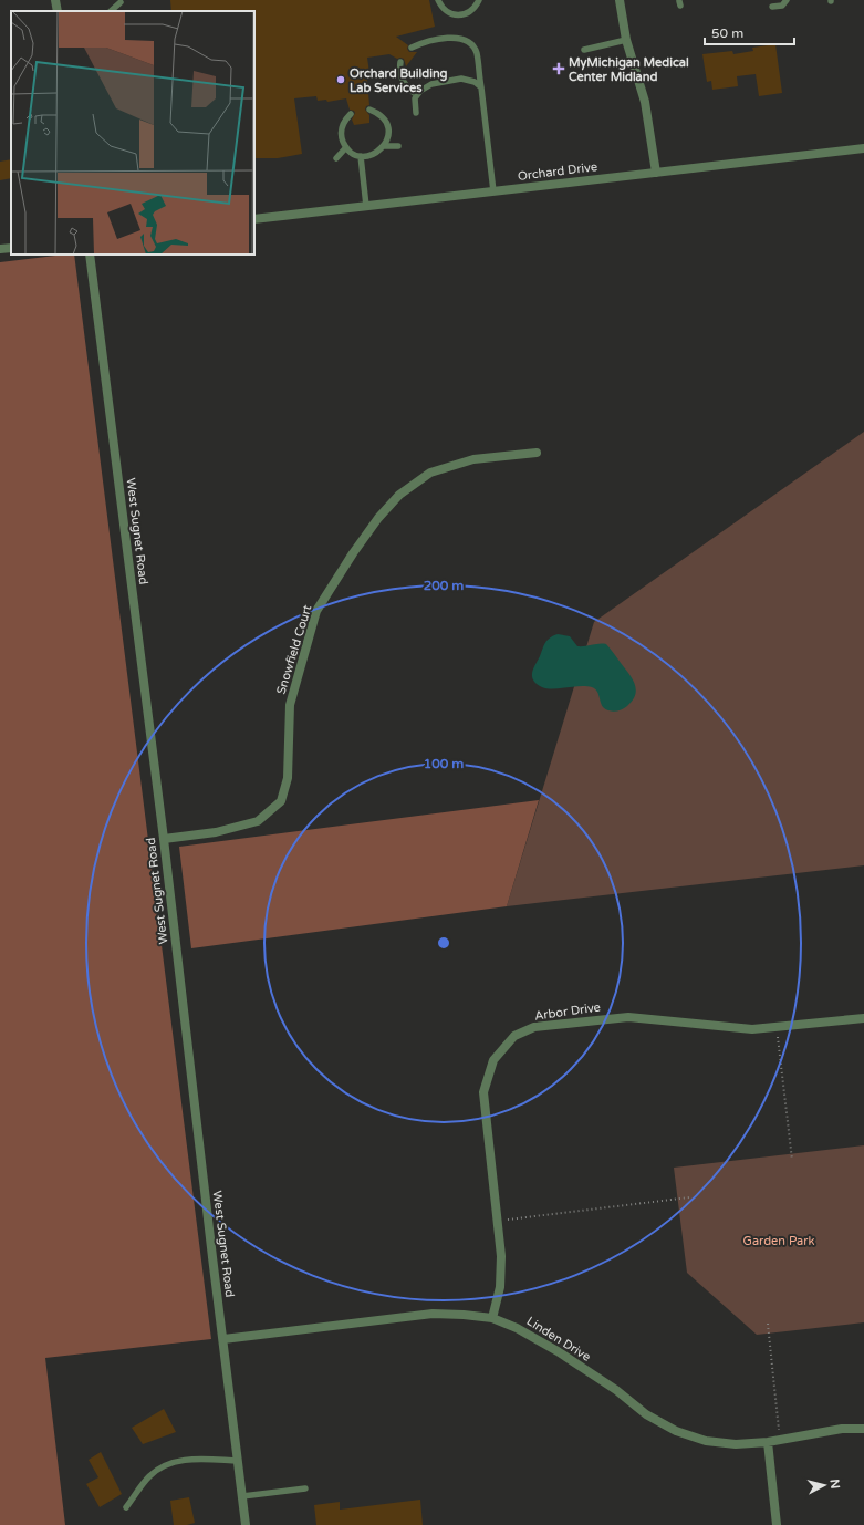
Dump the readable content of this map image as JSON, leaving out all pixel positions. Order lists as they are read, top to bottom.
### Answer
{
  "streets": {
    "street": [
      "Orchard Drive",
      "West Sugnet Road",
      "Snowfield Court",
      "Arbor Drive",
      "Linden Drive"
    ]
  },
  "crossings": [
    ["West Sugnet Road", "Snowfield Court"],
    ["West Sugnet Road", "Linden Drive"],
    ["Arbor Drive", "Linden Drive"]
  ],
  "parks": ["Garden Park"],
  "places": {
    "health": ["MyMichigan Medical Center Midland"],
    "other": ["Orchard Building Lab Services"]
  },
  "scale_bar": "50 m",
  "north": "right",
  "rings": ["200 m", "100 m"]
}
